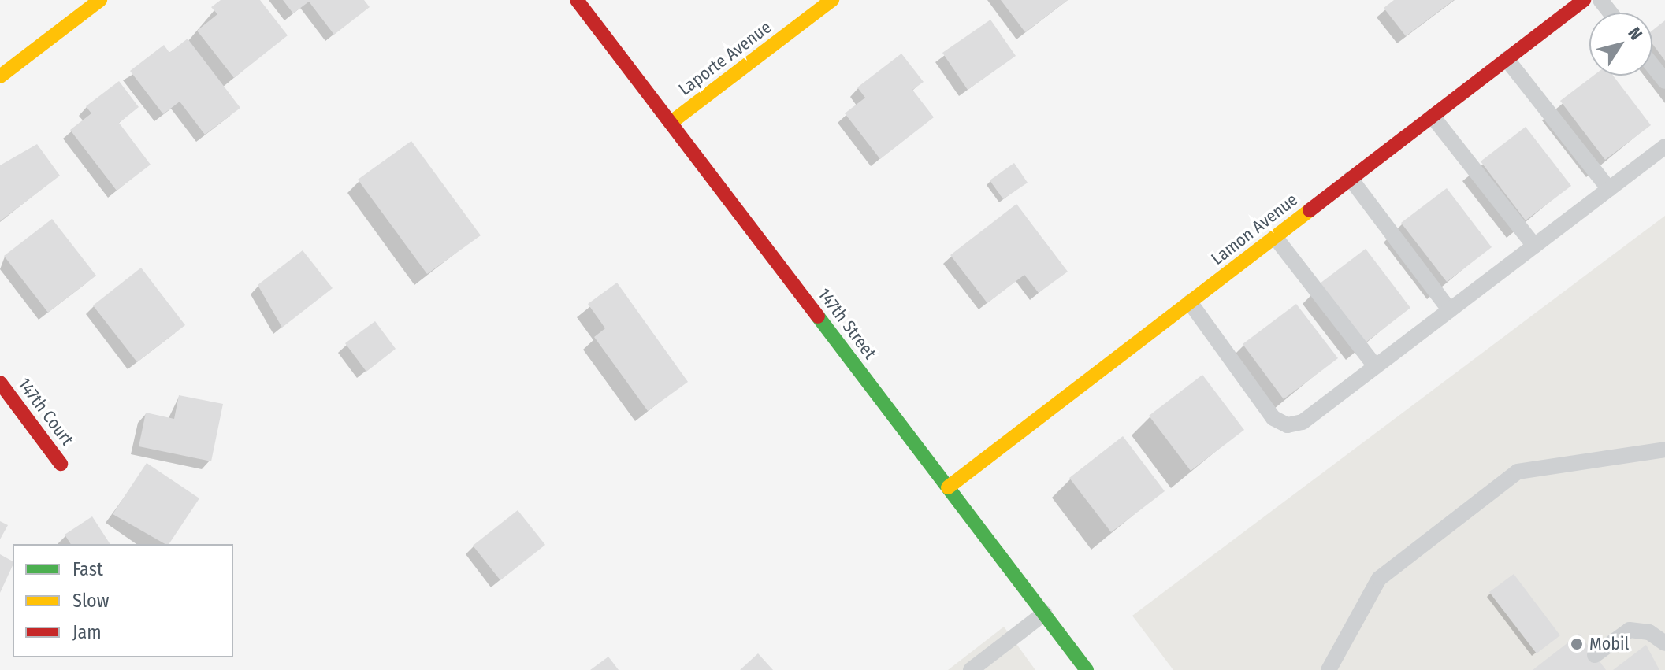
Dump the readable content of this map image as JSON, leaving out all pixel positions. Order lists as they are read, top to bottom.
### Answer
{
  "streets": {
    "street": [
      "Laporte Avenue",
      "Lamon Avenue",
      "147th Street",
      "147th Court"
    ]
  },
  "crossings": [
    ["Laporte Avenue", "147th Street"],
    ["Lamon Avenue", "147th Street"]
  ],
  "places": ["Mobil"],
  "legend": ["Fast", "Slow", "Jam"],
  "north": "top right"
}
